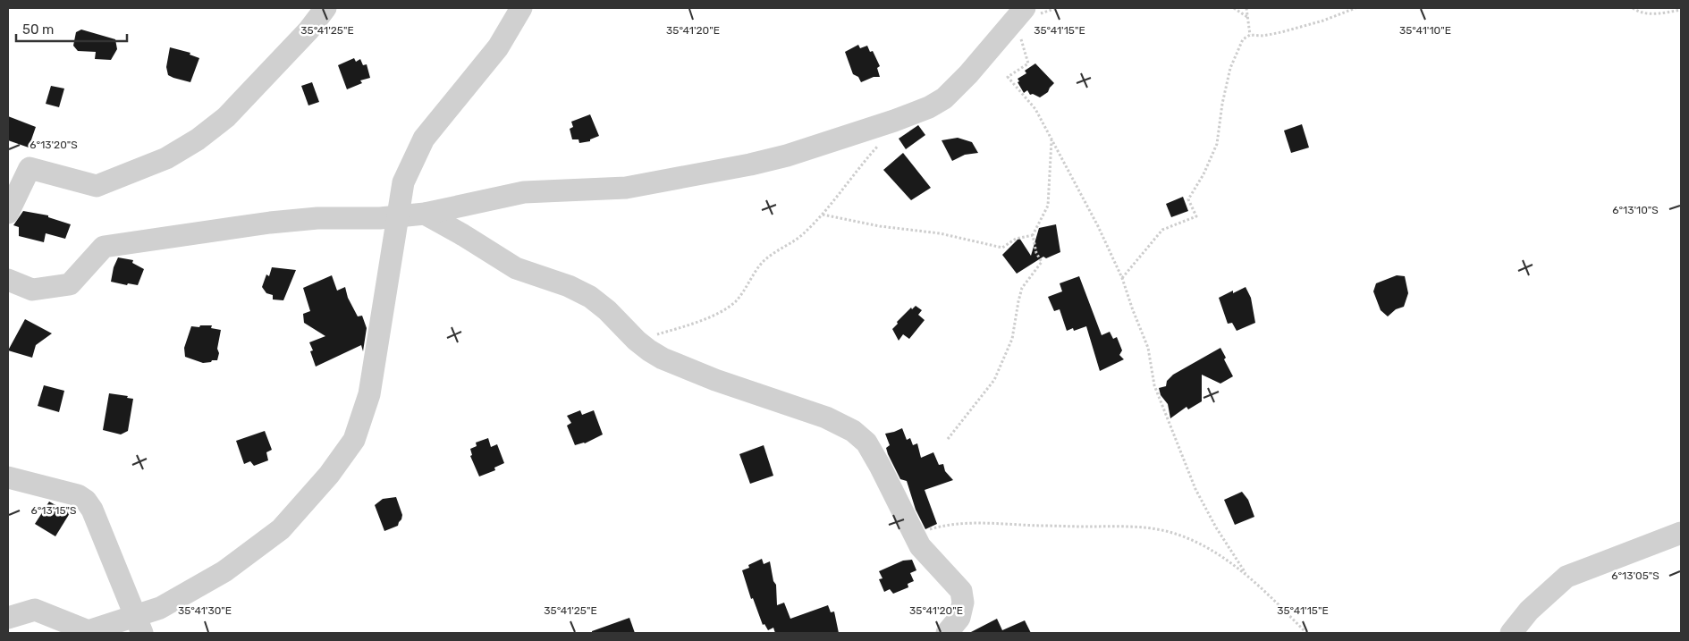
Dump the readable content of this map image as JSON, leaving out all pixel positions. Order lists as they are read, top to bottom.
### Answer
{
  "scale_bar": "50 m",
  "coordinates": [
    "35°41'25\"E",
    "35°41'20\"E",
    "35°41'15\"E",
    "35°41'10\"E",
    "6°13'20\"S",
    "6°13'10\"S",
    "6°13'15\"S",
    "6°13'05\"S",
    "35°41'30\"E"
  ]
}
